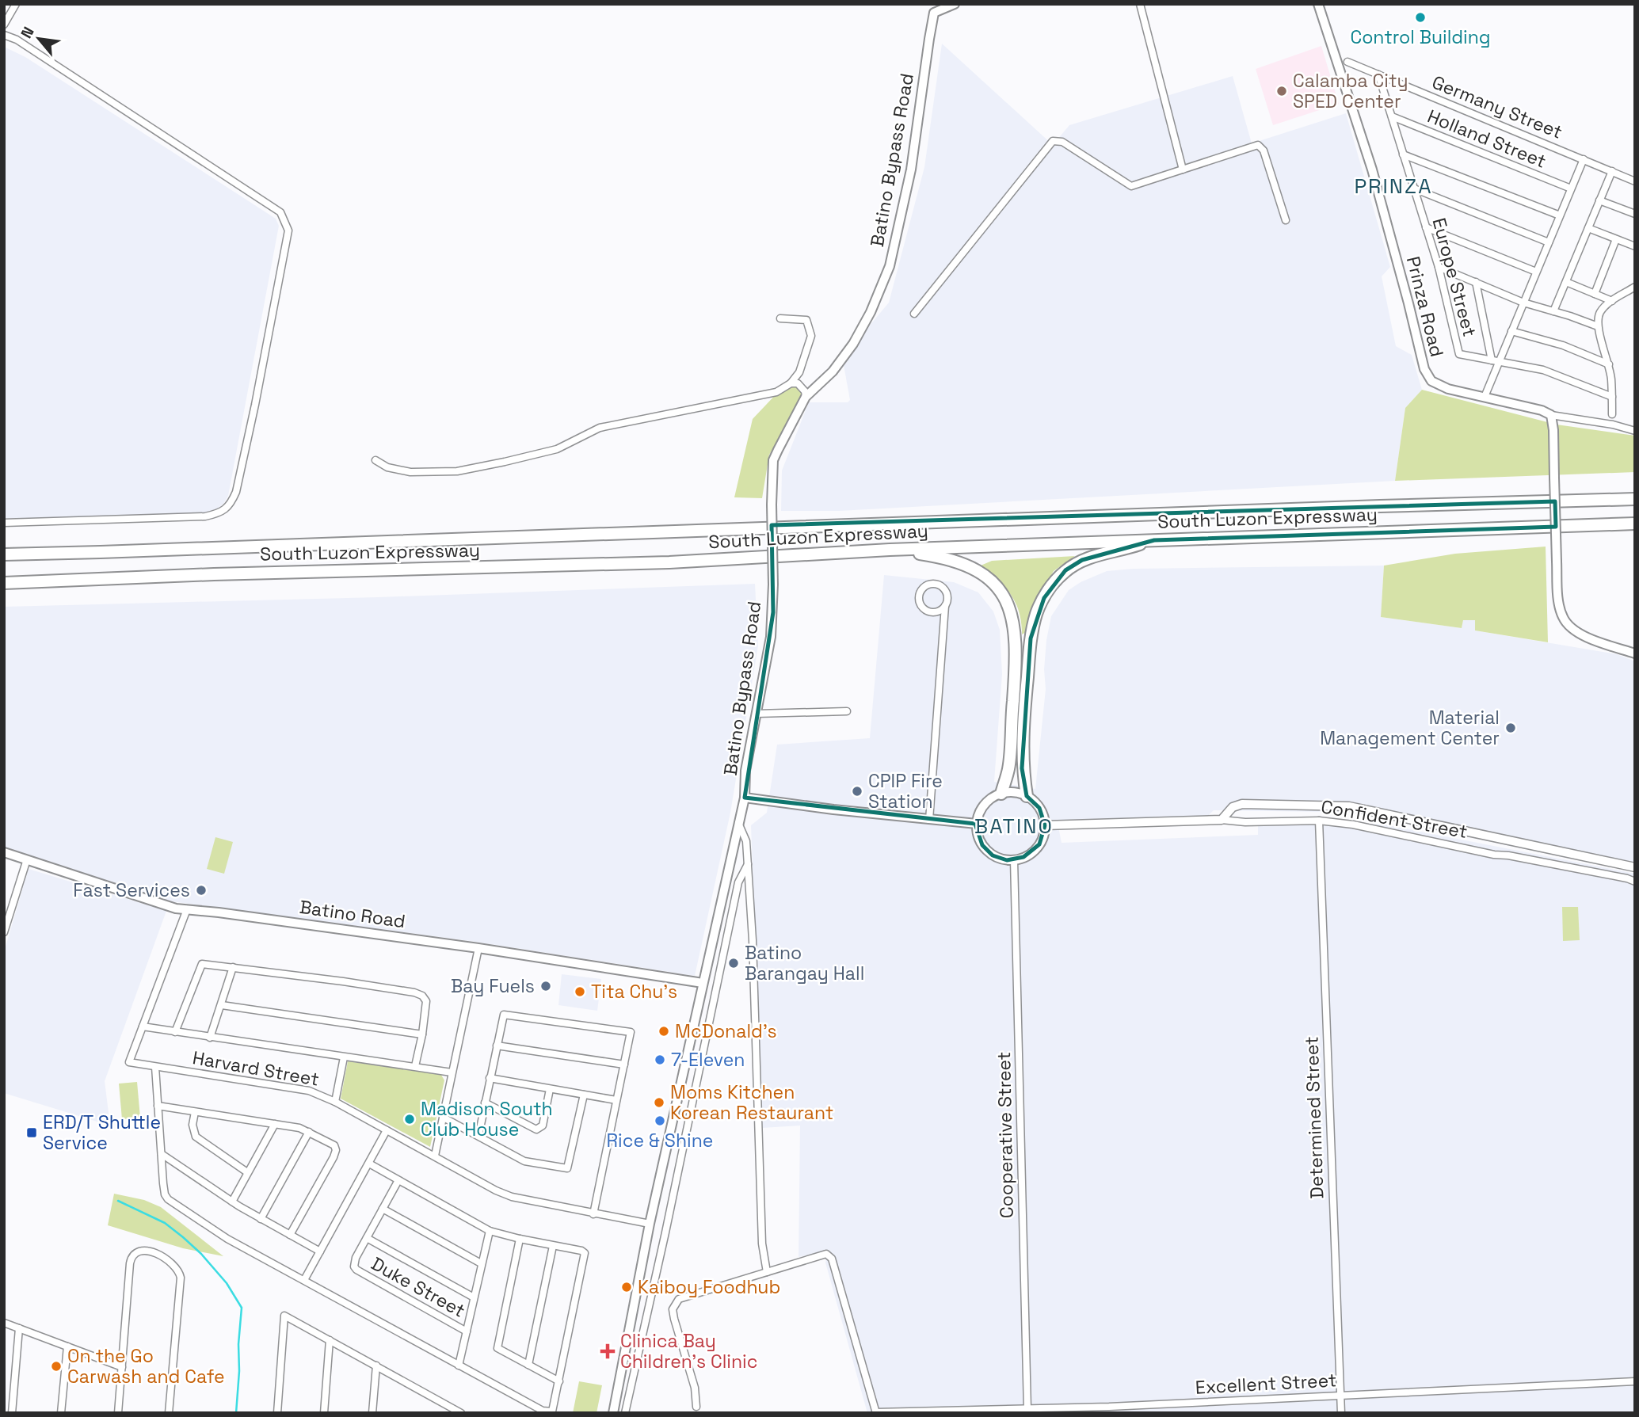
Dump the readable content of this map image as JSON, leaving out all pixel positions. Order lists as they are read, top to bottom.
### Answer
{
  "streets": {
    "highway": ["South Luzon Expressway"],
    "main road": ["Batino Bypass Road", "Prinza Road", "Batino Road"],
    "street": [
      "Germany Street",
      "Holland Street",
      "Europe Street",
      "Confident Street",
      "Harvard Street",
      "Determined Street",
      "Cooperative Street",
      "Duke Street",
      "Excellent Street"
    ]
  },
  "crossings": [
    ["Germany Street", "Europe Street"],
    ["Holland Street", "Europe Street"],
    ["Batino Bypass Road", "Batino Road"],
    ["Batino Bypass Road", "Harvard Street"],
    ["Confident Street", "Determined Street"],
    ["Confident Street", "Cooperative Street"],
    ["Determined Street", "Excellent Street"],
    ["Cooperative Street", "Excellent Street"]
  ],
  "districts": ["PRINZA", "BATINO"],
  "places": {
    "other": [
      "Control Building",
      "Calamba City SPED Center",
      "Material Management Center",
      "CPIP Fire Station",
      "Fast Services",
      "Batino Barangay Hall",
      "Bay Fuels",
      "Tita Chu's",
      "McDonald's",
      "7-Eleven",
      "Moms Kitchen Korean Restaurant",
      "Madison South Club House",
      "Rice & Shine",
      "Kaiboy Foodhub",
      "On the Go Carwash and Cafe"
    ],
    "transit": ["ERD/T Shuttle Service"],
    "health": ["Clinica Bay Children's Clinic"]
  },
  "north": "top left"
}
